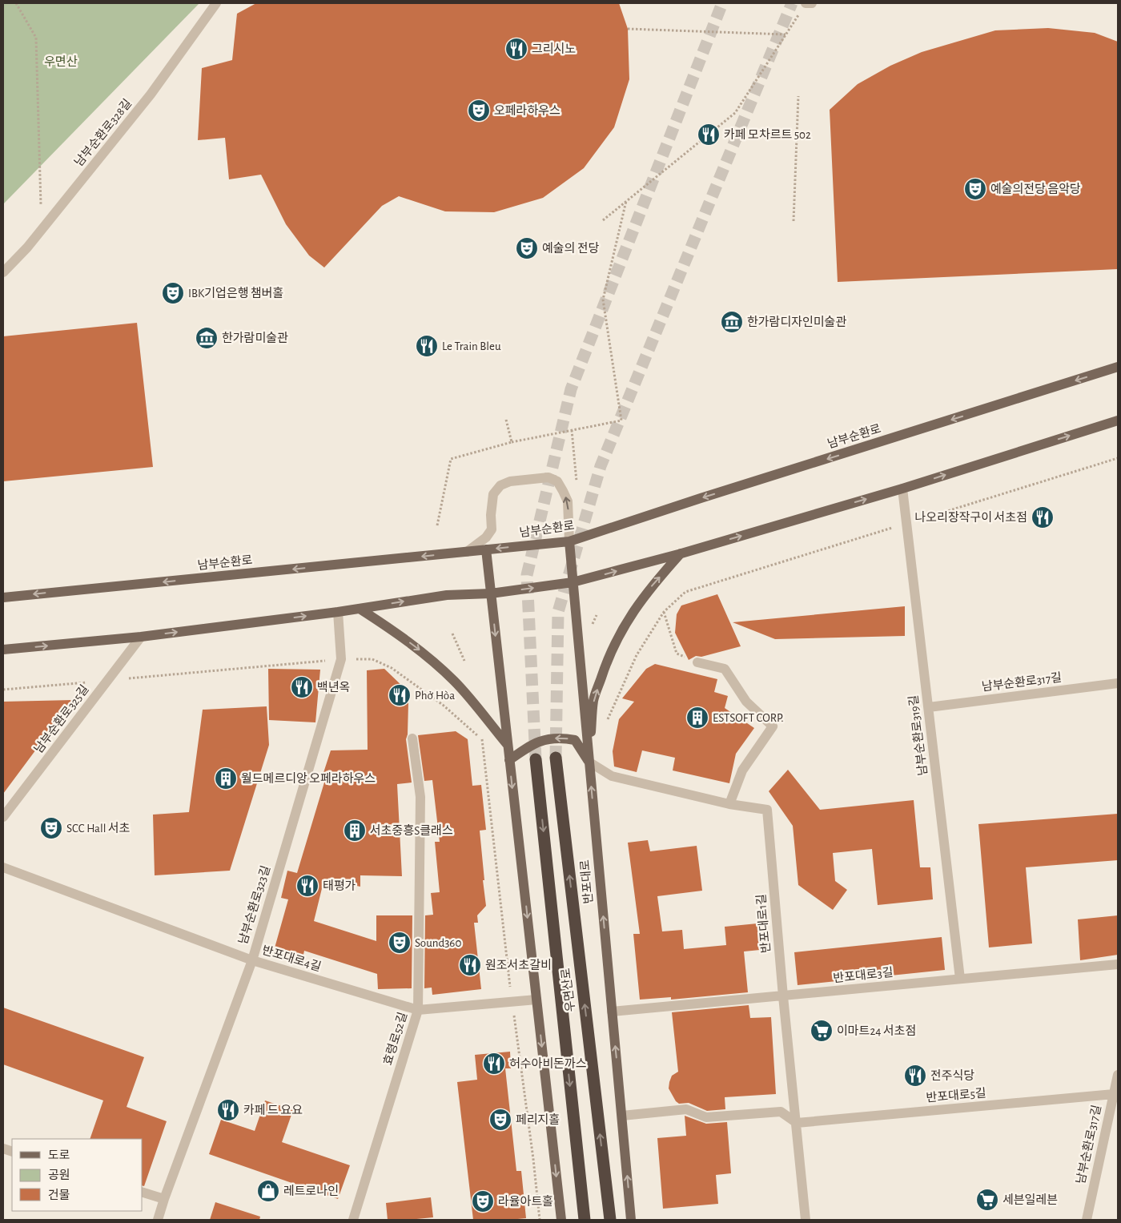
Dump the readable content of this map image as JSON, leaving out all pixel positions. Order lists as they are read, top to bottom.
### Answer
{
  "streets": {
    "highway": ["우면산로"],
    "main road": ["남부순환로", "반포대로"],
    "street": [
      "남부순환로328길",
      "남부순환로317길",
      "남부순환로325길",
      "남부순환로319길",
      "남부순환로323길",
      "반포대로1길",
      "반포대로4길",
      "반포대로3길",
      "효령로52길",
      "반포대로5길"
    ]
  },
  "crossings": [
    ["남부순환로", "반포대로"],
    ["남부순환로317길", "남부순환로319길"],
    ["남부순환로317길", "반포대로5길"],
    ["남부순환로319길", "반포대로3길"],
    ["반포대로", "반포대로1길"],
    ["반포대로", "반포대로3길"],
    ["남부순환로323길", "반포대로4길"],
    ["반포대로1길", "반포대로3길"],
    ["반포대로1길", "반포대로5길"],
    ["반포대로4길", "효령로52길"]
  ],
  "parks": ["우면산"],
  "places": {
    "restaurant": [
      "그리시노",
      "카페 모차르트 502",
      "Le Train Bleu",
      "나오리장작구이 서초점",
      "백년옥",
      "Phở Hòa",
      "태평가",
      "원조서초갈비",
      "허수아비돈까스",
      "전주식당",
      "카페 드 요요"
    ],
    "theatre": [
      "오페라하우스",
      "예술의전당 음악당",
      "예술의 전당",
      "IBK기업은행 챔버홀",
      "SCC Hall 서초",
      "Sound360",
      "페리지홀",
      "라율아트홀"
    ],
    "museum": ["한가람디자인미술관", "한가람미술관"],
    "building": ["ESTSOFT CORP.", "월드메르디앙 오페라하우스", "서초중흥S클래스"],
    "supermarket": ["이마트24 서초점", "세븐일레븐"],
    "shop": ["레트로나인"]
  },
  "legend": ["도로", "공원", "건물"]
}
